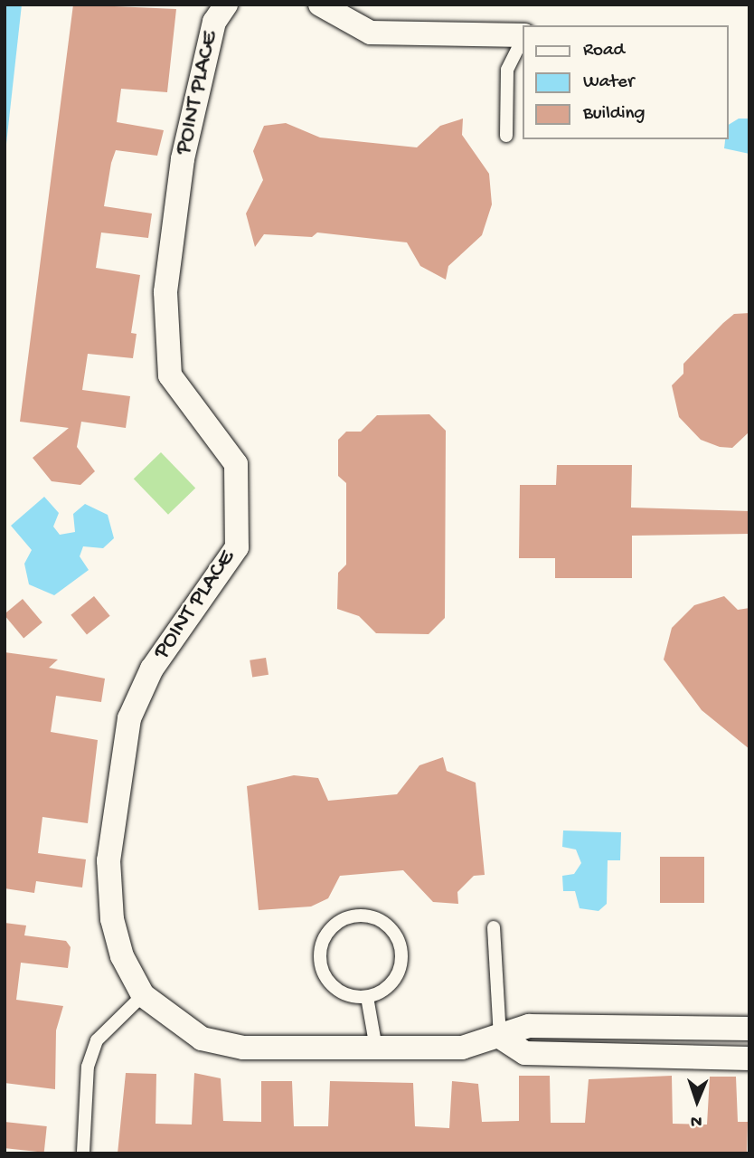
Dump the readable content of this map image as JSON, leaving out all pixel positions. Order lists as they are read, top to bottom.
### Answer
{
  "streets": {
    "street": ["POINT PLACE"]
  },
  "legend": ["Road", "Water", "Building"],
  "north": "bottom"
}
